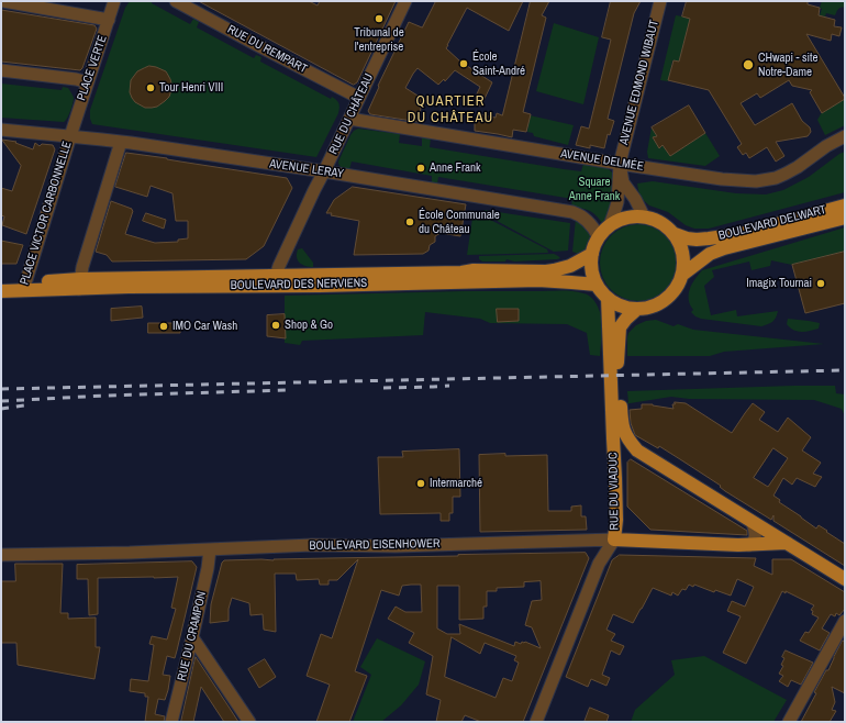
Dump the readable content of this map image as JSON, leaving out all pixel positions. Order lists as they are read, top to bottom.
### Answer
{
  "streets": {
    "main road": [
      "BOULEVARD DELWART",
      "BOULEVARD DES NERVIENS",
      "RUE DU VIADUC",
      "BOULEVARD EISENHOWER"
    ],
    "street": [
      "RUE DU REMPART",
      "PLACE VERTE",
      "AVENUE EDMOND WIBAUT",
      "RUE DU CHÂTEAU",
      "AVENUE DELMÉE",
      "AVENUE LERAY",
      "PLACE VICTOR CARBONNELLE",
      "RUE DU CRAMPON"
    ]
  },
  "crossings": [
    ["RUE DU REMPART", "RUE DU CHÂTEAU"],
    ["PLACE VERTE", "AVENUE LERAY"],
    ["PLACE VERTE", "PLACE VICTOR CARBONNELLE"],
    ["AVENUE EDMOND WIBAUT", "AVENUE DELMÉE"],
    ["AVENUE EDMOND WIBAUT", "AVENUE LERAY"],
    ["AVENUE EDMOND WIBAUT", "BOULEVARD DELWART"],
    ["AVENUE EDMOND WIBAUT", "BOULEVARD DES NERVIENS"],
    ["AVENUE EDMOND WIBAUT", "RUE DU VIADUC"],
    ["RUE DU CHÂTEAU", "AVENUE DELMÉE"],
    ["RUE DU CHÂTEAU", "AVENUE LERAY"],
    ["RUE DU CHÂTEAU", "BOULEVARD DES NERVIENS"],
    ["AVENUE LERAY", "PLACE VICTOR CARBONNELLE"],
    ["AVENUE LERAY", "BOULEVARD DELWART"],
    ["AVENUE LERAY", "BOULEVARD DES NERVIENS"],
    ["AVENUE LERAY", "RUE DU VIADUC"],
    ["PLACE VICTOR CARBONNELLE", "BOULEVARD DES NERVIENS"],
    ["BOULEVARD DELWART", "BOULEVARD DES NERVIENS"],
    ["BOULEVARD DELWART", "RUE DU VIADUC"],
    ["BOULEVARD DES NERVIENS", "RUE DU VIADUC"],
    ["RUE DU VIADUC", "BOULEVARD EISENHOWER"],
    ["BOULEVARD EISENHOWER", "RUE DU CRAMPON"]
  ],
  "districts": ["QUARTIER DU CHÂTEAU"],
  "parks": ["Square Anne Frank"],
  "places": [
    "Tribunal de l'entreprise",
    "École Saint-André",
    "CHwapi - site Notre-Dame",
    "Tour Henri VIII",
    "Anne Frank",
    "École Communale du Château",
    "Imagix Tournai",
    "Shop & Go",
    "IMO Car Wash",
    "Intermarché"
  ]
}
